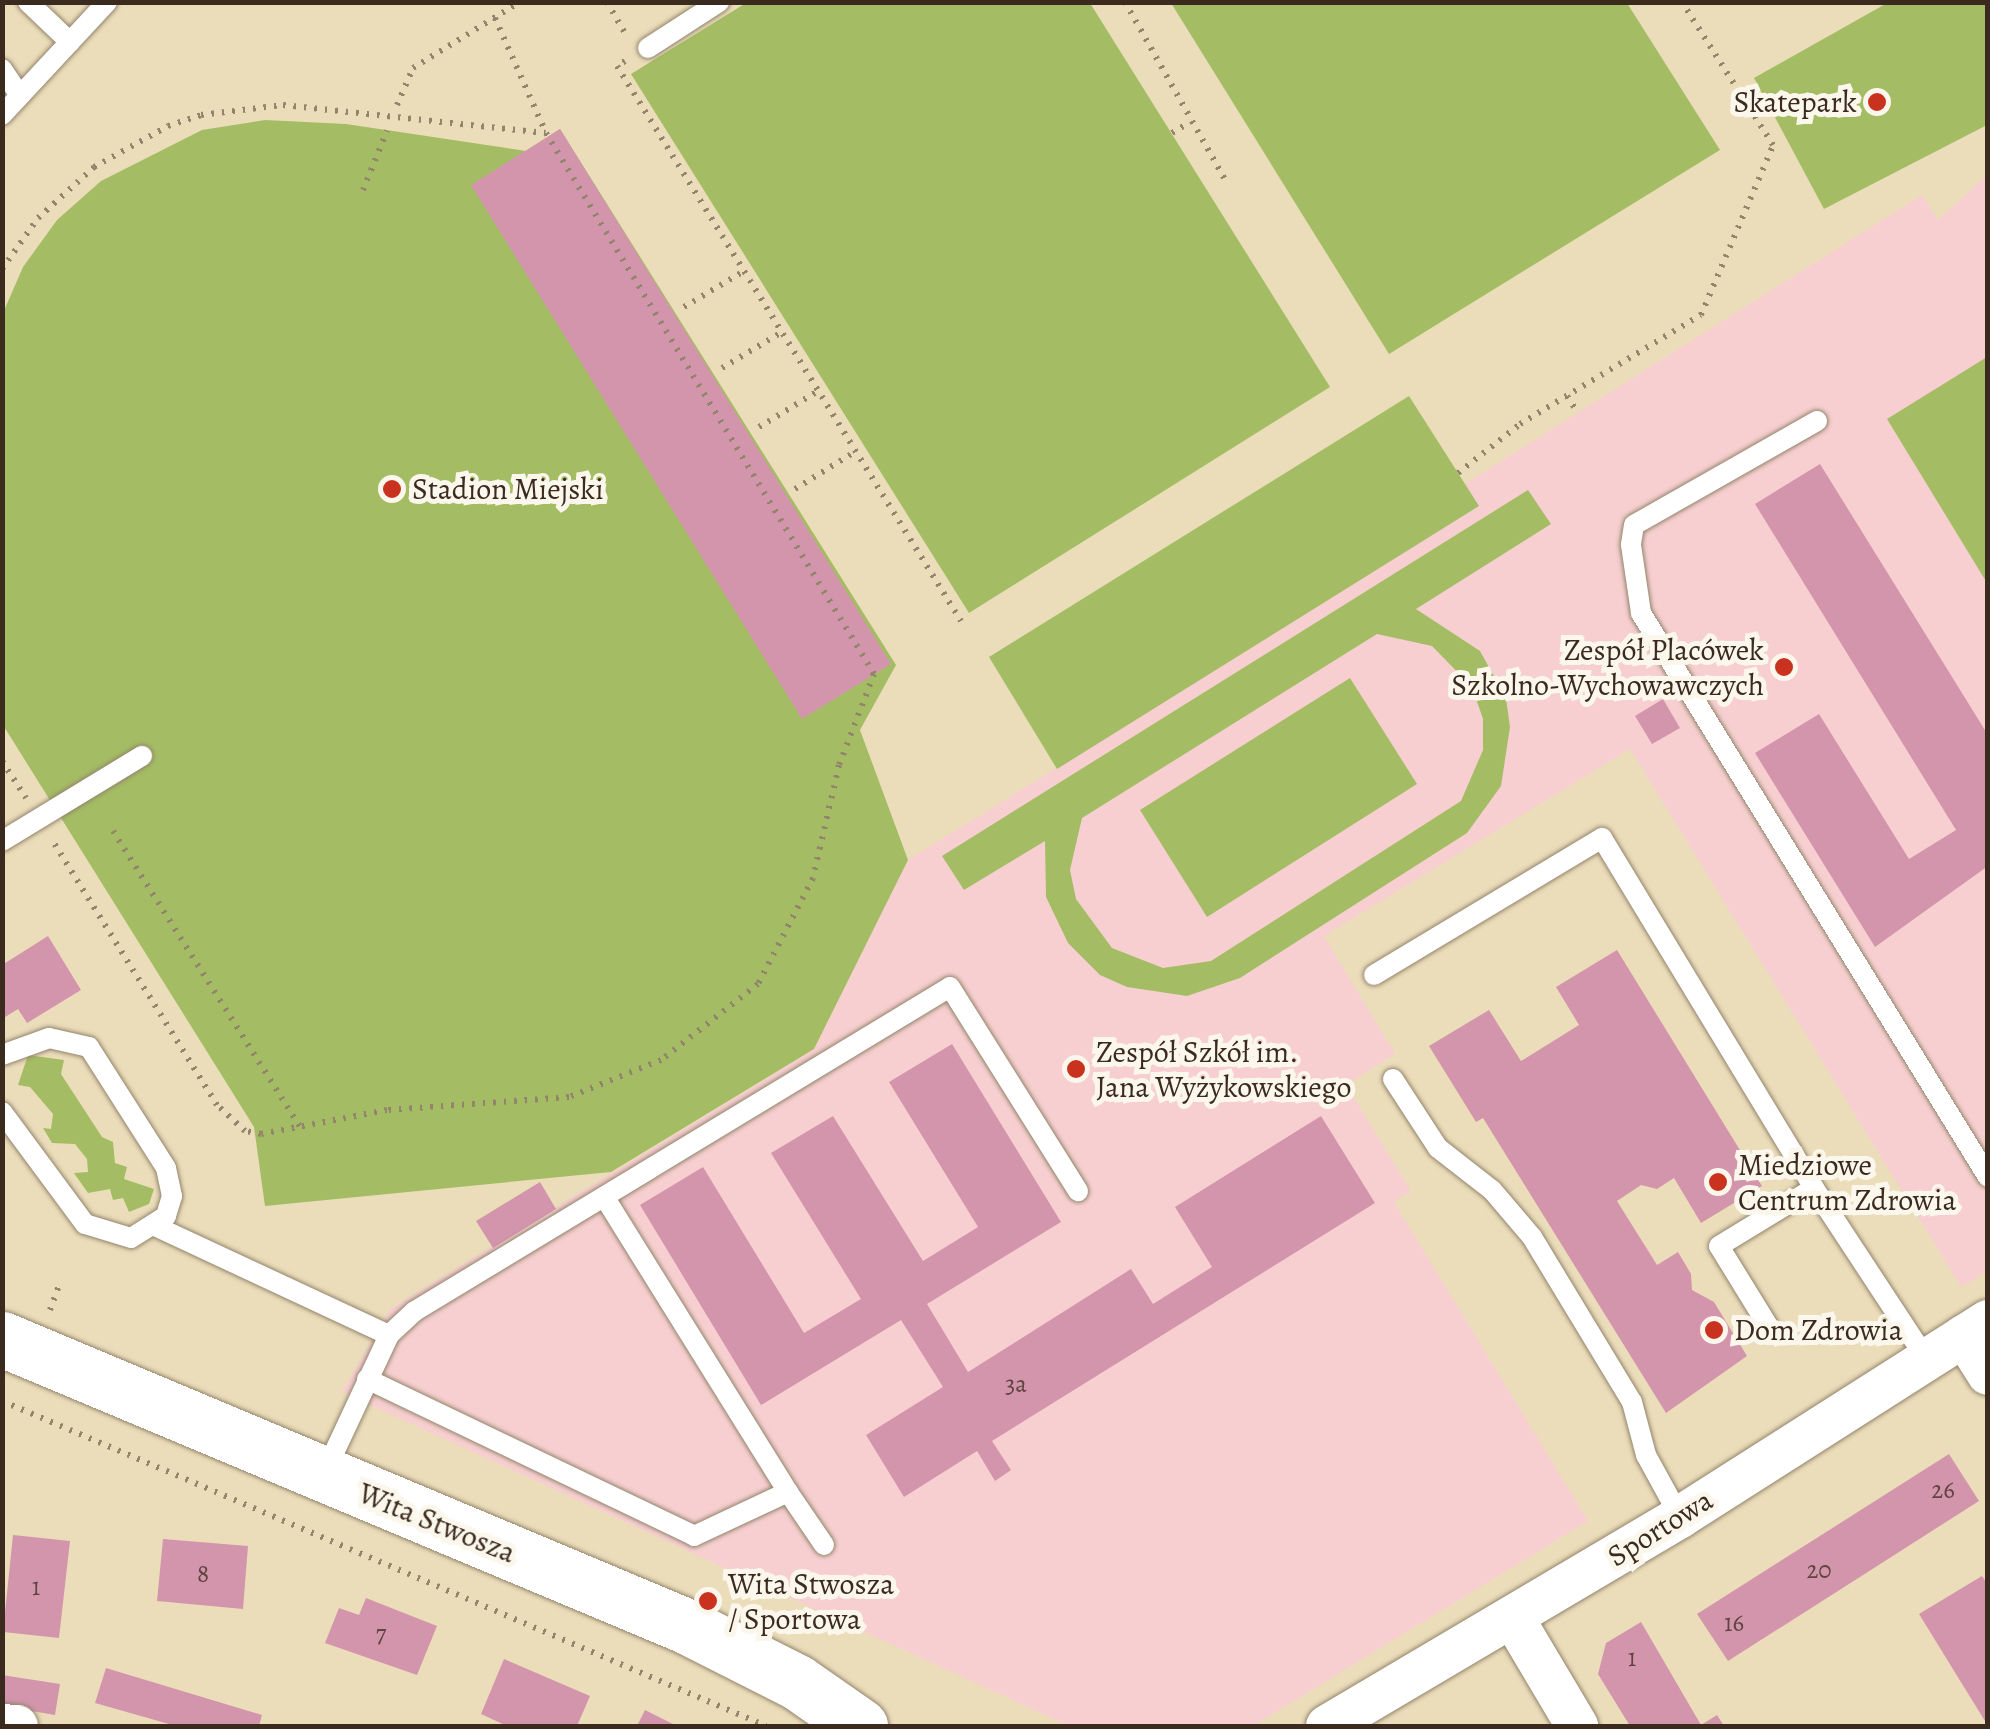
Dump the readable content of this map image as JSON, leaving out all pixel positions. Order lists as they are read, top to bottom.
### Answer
{
  "streets": {
    "street": ["Wita Stwosza", "Sportowa"]
  },
  "places": [
    "Skatepark",
    "Stadion Miejski",
    "Zespół Placówek Szkolno-Wychowawczych",
    "Zespół Szkół im. Jana Wyżykowskiego",
    "Miedziowe Centrum Zdrowia",
    "Dom Zdrowia",
    "Wita Stwosza / Sportowa"
  ],
  "house_numbers": [
    "3a",
    "26",
    "20",
    "8",
    "1",
    "16",
    "7",
    "1"
  ]
}
